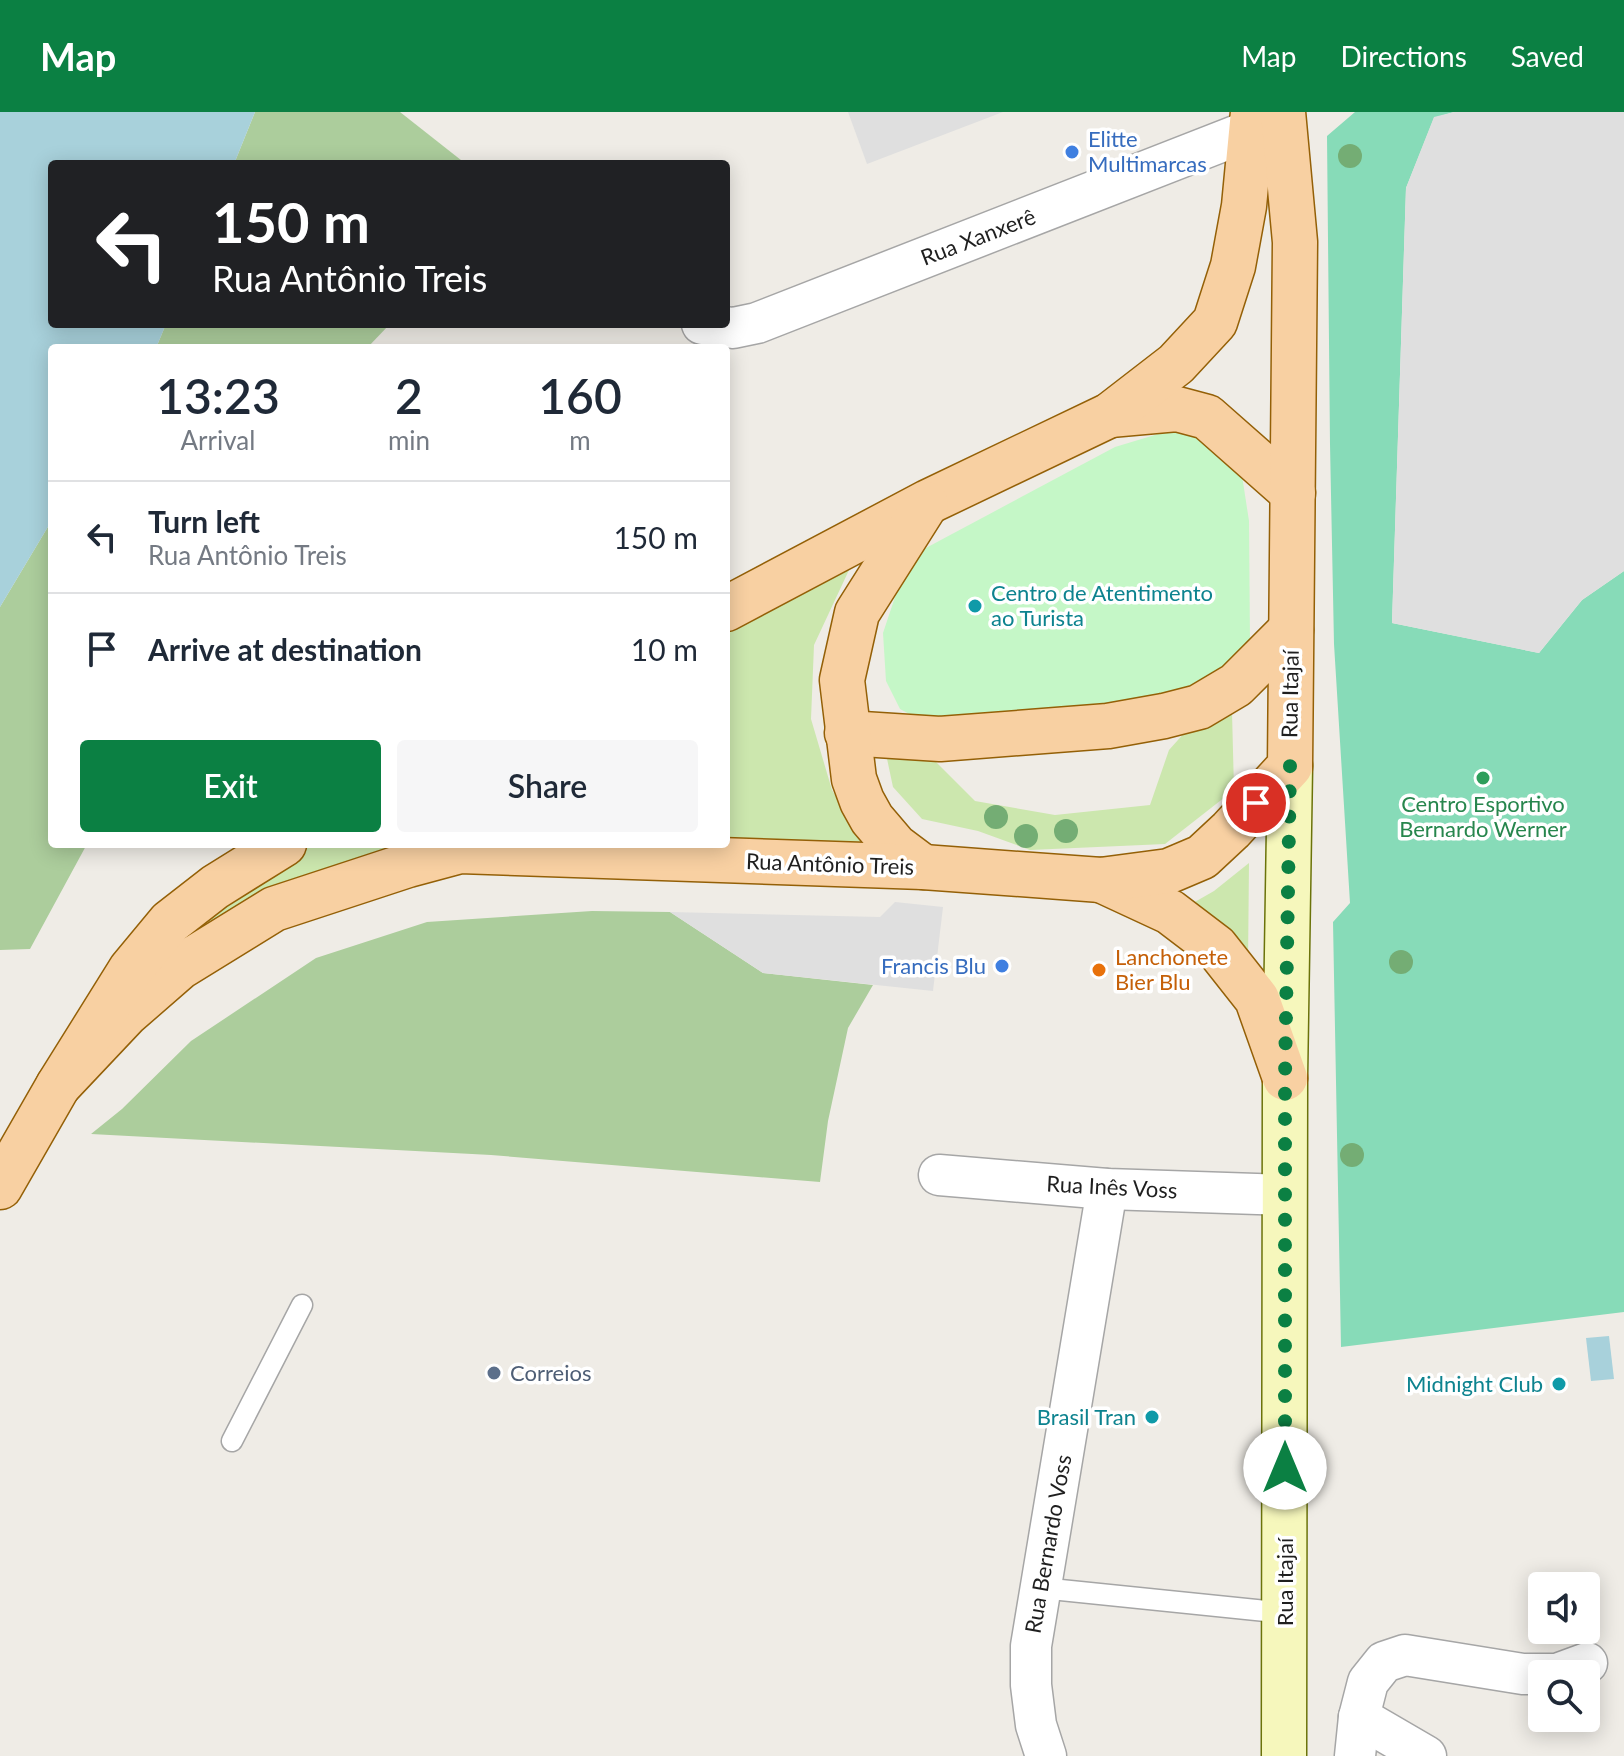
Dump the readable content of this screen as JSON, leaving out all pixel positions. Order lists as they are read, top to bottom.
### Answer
{
  "streets": {
    "main road": ["Rua Itajaí", "Rua Antônio Treis"],
    "street": ["Rua Xanxerê", "Rua Inês Voss", "Rua Bernardo Voss"]
  },
  "crossings": [
    ["Rua Xanxerê", "Rua Itajaí"],
    ["Rua Itajaí", "Rua Antônio Treis"],
    ["Rua Itajaí", "Rua Inês Voss"],
    ["Rua Inês Voss", "Rua Bernardo Voss"]
  ],
  "places": [
    "Elitte Multimarcas",
    "Centro de Atentimento ao Turista",
    "Centro Esportivo Bernardo Werner",
    "Francis Blu",
    "Lanchonete Bier Blu",
    "Correios",
    "Midnight Club",
    "Brasil Tran"
  ],
  "page": {
    "header": "Map",
    "nav": ["Map", "Directions", "Saved"],
    "turn": ["150 m", "Rua Antônio Treis"],
    "eta": [
      "13:23",
      "Arrival",
      "2",
      "min",
      "160",
      "m"
    ],
    "list": [
      {
        "name": "Turn left",
        "note": "Rua Antônio Treis",
        "value": "150 m"
      },
      {
        "name": "Arrive at destination",
        "value": "10 m"
      }
    ],
    "buttons": ["Exit", "Share"]
  }
}
